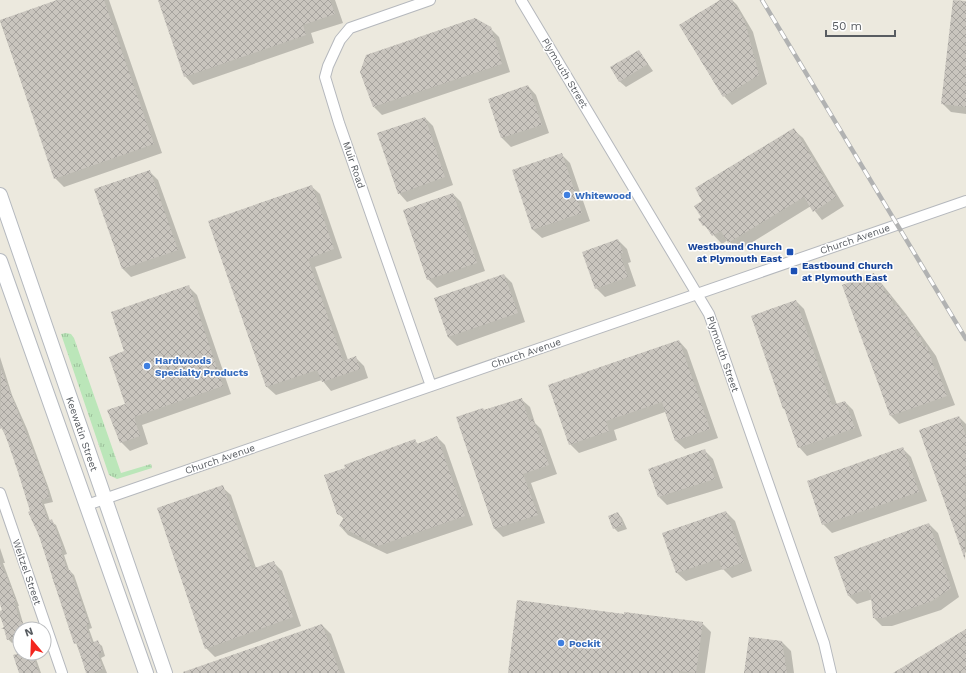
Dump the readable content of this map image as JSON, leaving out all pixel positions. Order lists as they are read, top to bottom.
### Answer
{
  "streets": {
    "main road": ["Keewatin Street"],
    "street": [
      "Plymouth Street",
      "Muir Road",
      "Church Avenue",
      "Weitzel Street"
    ]
  },
  "crossings": [
    ["Plymouth Street", "Church Avenue"],
    ["Muir Road", "Church Avenue"],
    ["Church Avenue", "Keewatin Street"]
  ],
  "places": {
    "other": ["Whitewood", "Hardwoods Specialty Products", "Pockit"],
    "transit": ["Westbound Church at Plymouth East", "Eastbound Church at Plymouth East"]
  },
  "scale_bar": "50 m",
  "north": "top"
}
